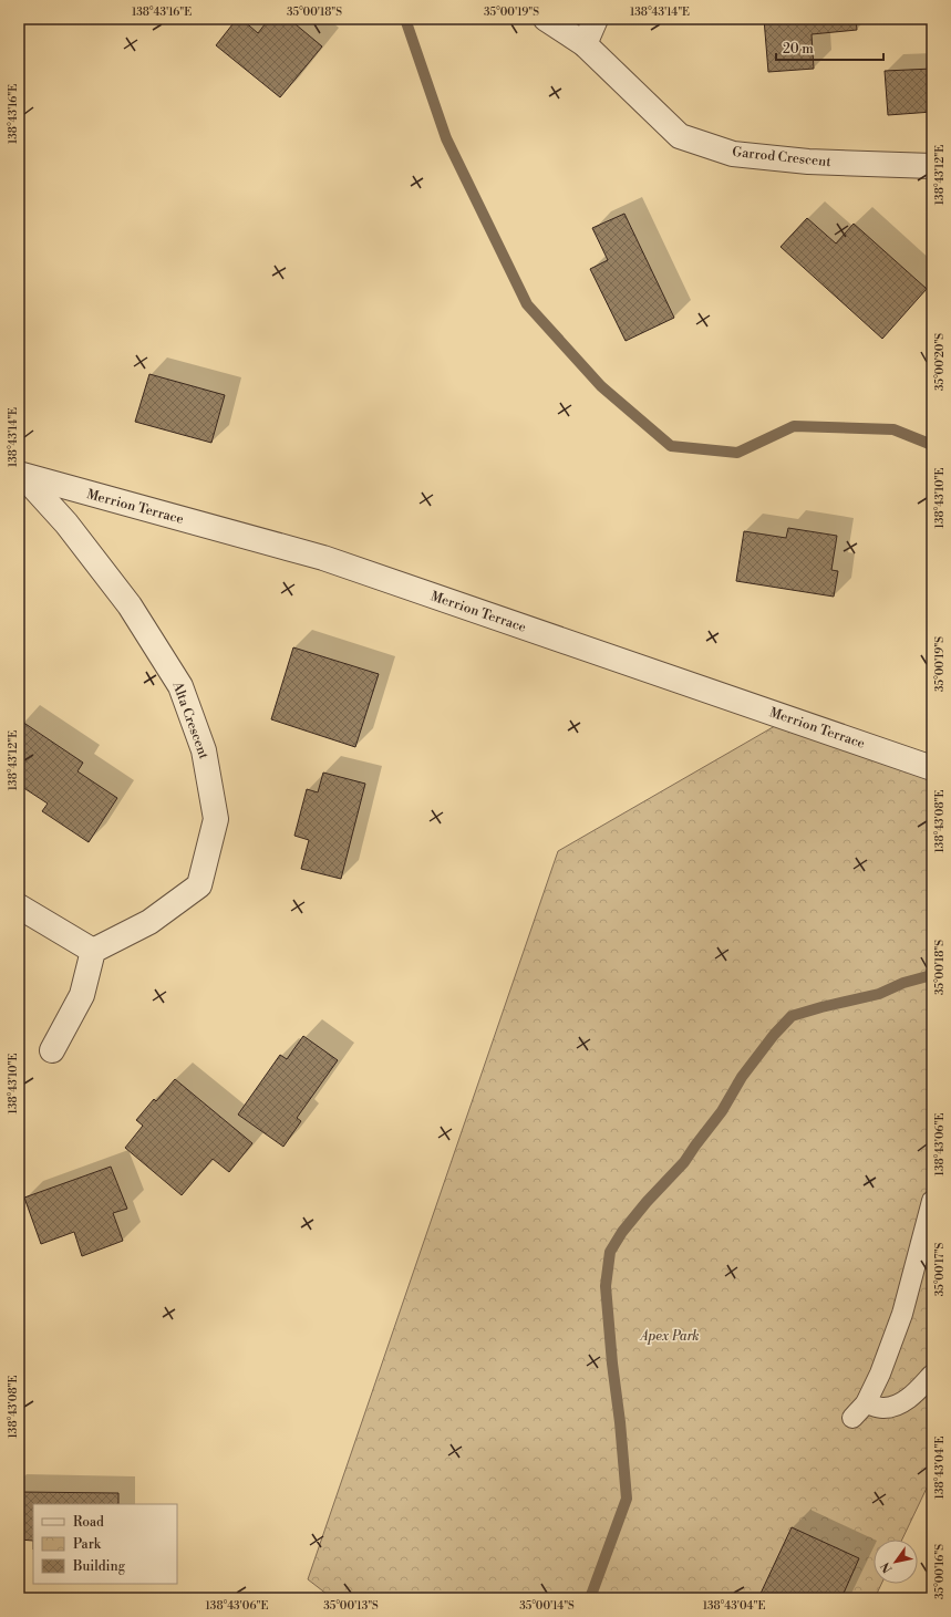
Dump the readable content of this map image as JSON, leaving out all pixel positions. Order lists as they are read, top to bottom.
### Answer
{
  "streets": {
    "street": ["Garrod Crescent", "Merrion Terrace", "Alta Crescent"]
  },
  "crossings": [
    ["Merrion Terrace", "Alta Crescent"]
  ],
  "parks": ["Apex Park"],
  "legend": ["Road", "Park", "Building"],
  "scale_bar": "20 m",
  "north": "bottom left",
  "coordinates": [
    "138°43'16\"E",
    "35°00'18\"S",
    "35°00'19\"S",
    "138°43'14\"E",
    "138°43'12\"E",
    "35°00'20\"S",
    "138°43'10\"E",
    "138°43'08\"E",
    "138°43'06\"E",
    "35°00'17\"S",
    "138°43'04\"E",
    "35°00'16\"S",
    "35°00'13\"S",
    "35°00'14\"S"
  ]
}
